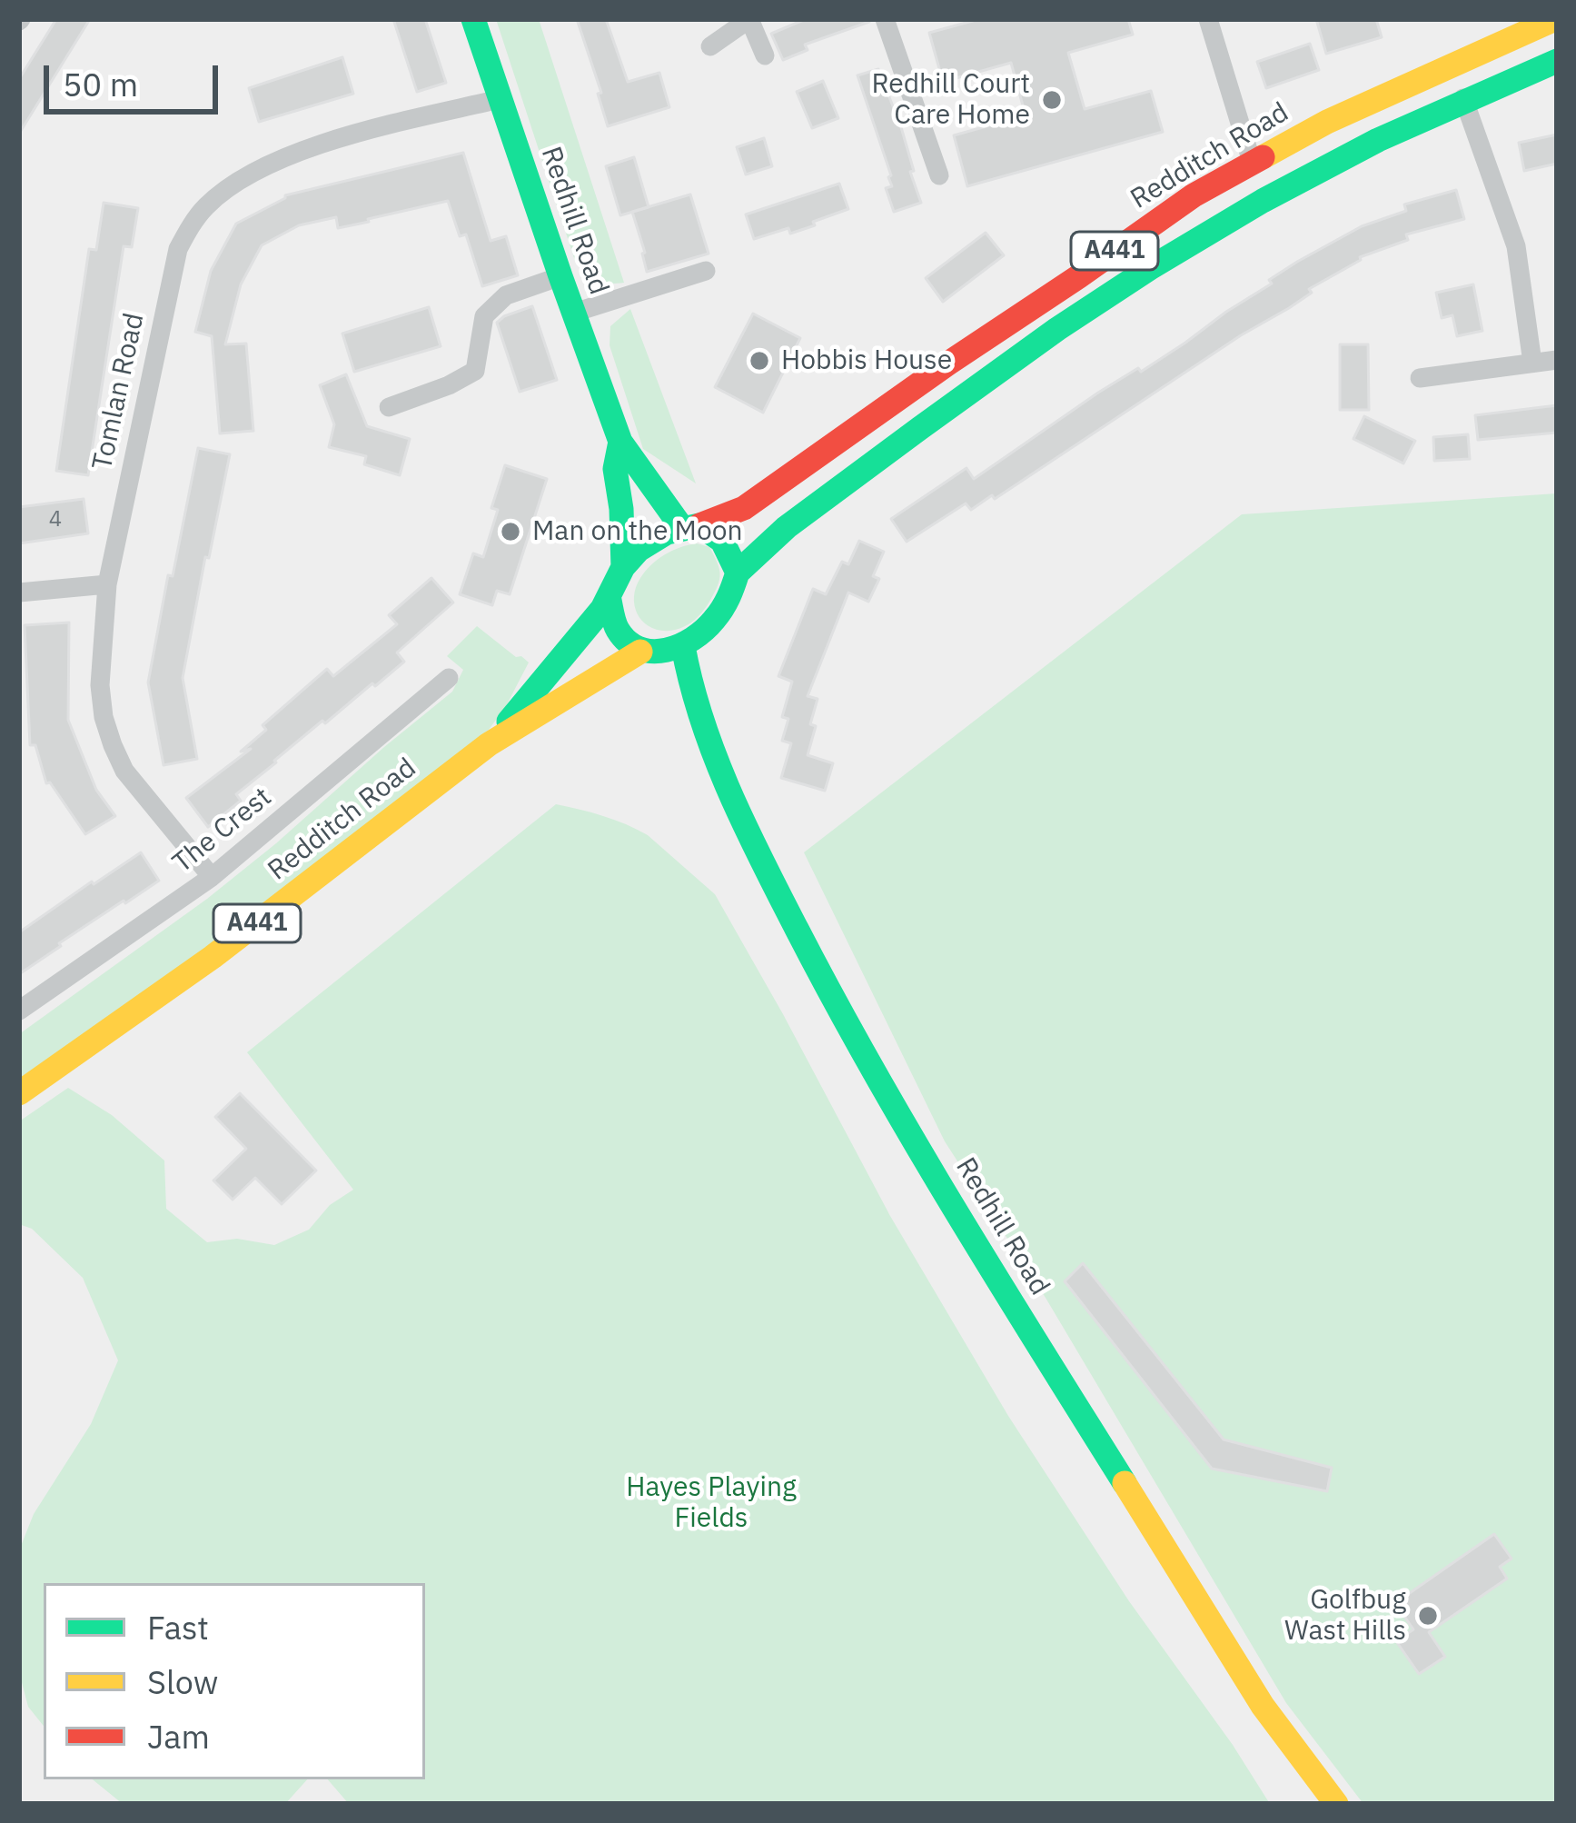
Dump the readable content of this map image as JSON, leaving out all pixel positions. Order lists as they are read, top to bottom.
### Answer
{
  "streets": {
    "main road": ["Redditch Road", "Redhill Road", "A441"],
    "street": ["Tomlan Road", "The Crest"]
  },
  "crossings": [
    ["Redditch Road", "Redhill Road"],
    ["Redditch Road", "A441"],
    ["Redhill Road", "A441"],
    ["Redhill Road", "Tomlan Road"],
    ["Tomlan Road", "The Crest"]
  ],
  "parks": ["Hayes Playing Fields"],
  "places": [
    "Redhill Court Care Home",
    "Hobbis House",
    "Man on the Moon",
    "Golfbug Wast Hills"
  ],
  "house_numbers": ["4"],
  "legend": ["Fast", "Slow", "Jam"],
  "scale_bar": "50 m"
}
